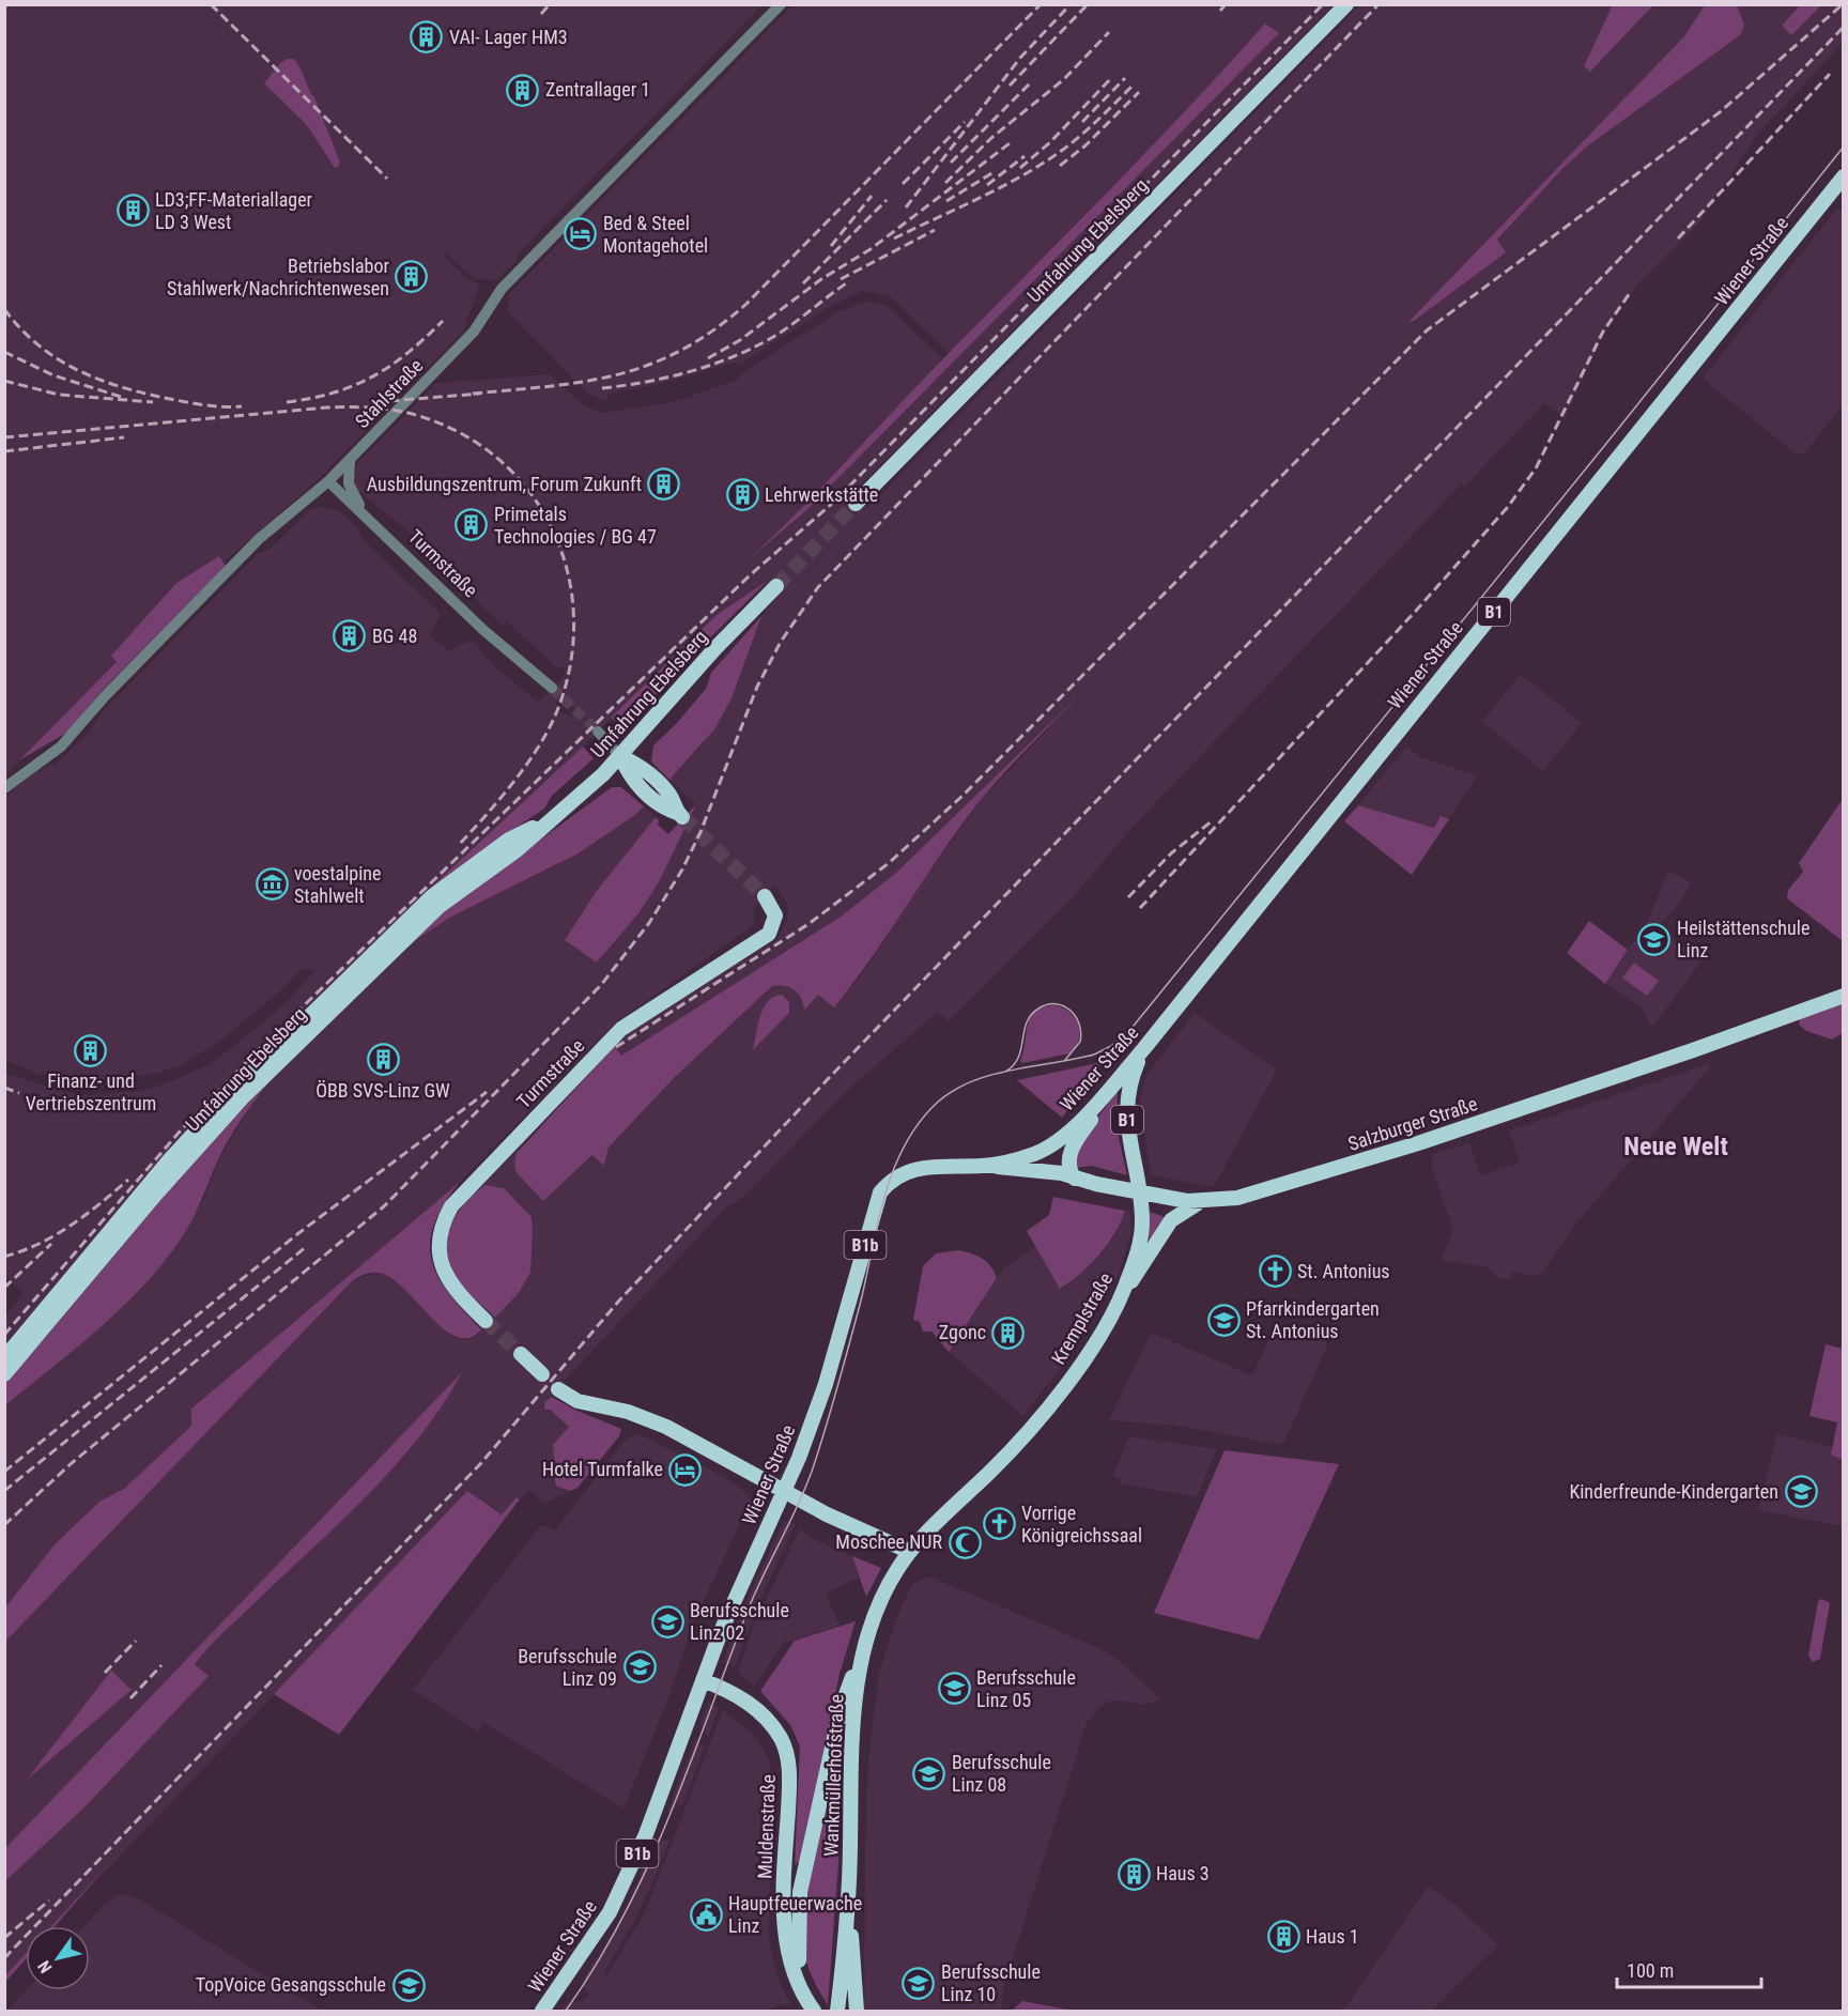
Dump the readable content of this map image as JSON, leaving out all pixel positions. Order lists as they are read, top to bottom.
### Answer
{
  "streets": {
    "main road": [
      "Umfahrung Ebelsberg",
      "Wiener Straße",
      "Turmstraße",
      "B1",
      "Salzburger Straße",
      "B1b",
      "Kremplstraße",
      "Wankmüllerhofstraße",
      "Muldenstraße"
    ],
    "street": ["Stahlstraße"]
  },
  "crossings": [
    ["Wiener Straße", "B1"],
    ["Wiener Straße", "Salzburger Straße"],
    ["Wiener Straße", "Kremplstraße"],
    ["Wiener Straße", "Muldenstraße"],
    ["Stahlstraße", "Turmstraße"],
    ["B1", "Salzburger Straße"],
    ["Salzburger Straße", "Kremplstraße"],
    ["Kremplstraße", "Wankmüllerhofstraße"]
  ],
  "districts": ["Neue Welt"],
  "places": {
    "building": [
      "VAI- Lager HM3",
      "Zentrallager 1",
      "LD3;FF-Materiallager LD 3 West",
      "Betriebslabor Stahlwerk/Nachrichtenwesen",
      "Ausbildungszentrum, Forum Zukunft",
      "Lehrwerkstätte",
      "Primetals Technologies / BG 47",
      "BG 48",
      "Finanz- und Vertriebszentrum",
      "ÖBB SVS-Linz GW",
      "Zgonc",
      "Haus 3",
      "Haus 1"
    ],
    "hotel": ["Bed & Steel Montagehotel", "Hotel Turmfalke"],
    "museum": ["voestalpine Stahlwelt"],
    "school or university": [
      "Heilstättenschule Linz",
      "Pfarrkindergarten St. Antonius",
      "Kinderfreunde-Kindergarten",
      "Berufsschule Linz 02",
      "Berufsschule Linz 09",
      "Berufsschule Linz 05",
      "Berufsschule Linz 08",
      "Berufsschule Linz 10",
      "TopVoice Gesangsschule"
    ],
    "church": ["St. Antonius", "Vorrige Königreichssaal"],
    "mosque": ["Moschee NUR"],
    "public building": ["Hauptfeuerwache Linz"]
  },
  "scale_bar": "100 m",
  "north": "bottom left"
}
